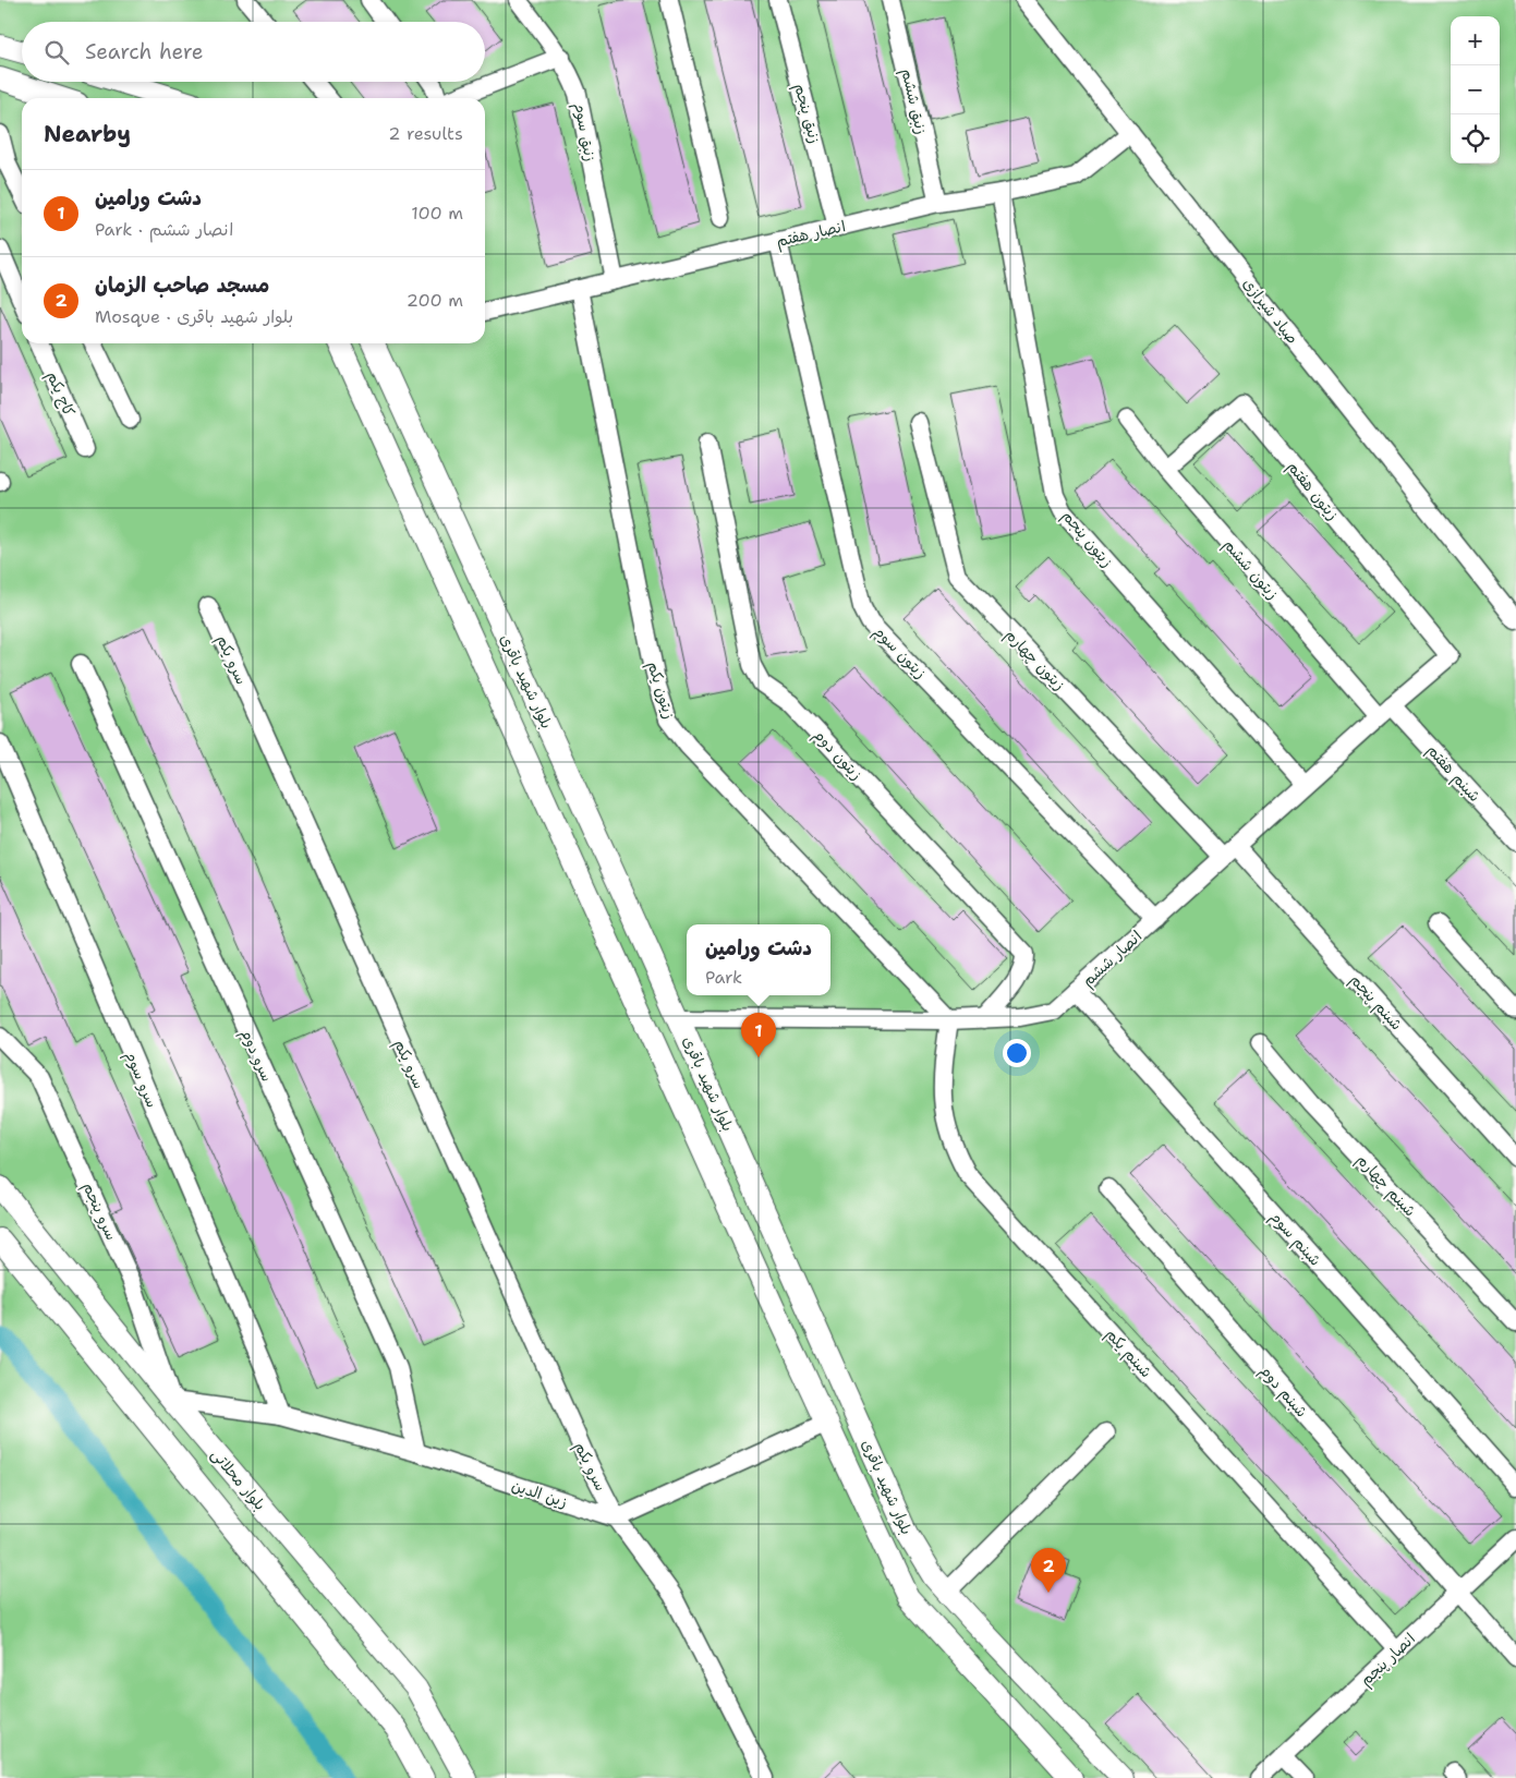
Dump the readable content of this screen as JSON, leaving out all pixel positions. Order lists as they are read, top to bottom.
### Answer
{
  "streets": {
    "street": [
      "زنبق ششم",
      "زنبق پنجم",
      "زنبق سوم",
      "انصار هفتم",
      "صیاد شیرازی",
      "کاج یکم",
      "زیتون هفتم",
      "زیتون پنجم",
      "زیتون ششم",
      "زیتون سوم",
      "سرو یکم",
      "زیتون چهارم",
      "بلوار شهید باقری",
      "زیتون یکم",
      "زیتون دوم",
      "شبنم هفتم",
      "انصار ششم",
      "شبنم پنجم",
      "سرو دوم",
      "سرو سوم",
      "شبنم چهارم",
      "سرو پنجم",
      "شبنم سوم",
      "شبنم یکم",
      "شبنم دوم",
      "بلوار محلاتی",
      "زین الدین",
      "انصار پنجم"
    ]
  },
  "crossings": [
    ["زنبق ششم", "انصار هفتم"],
    ["زنبق پنجم", "انصار هفتم"],
    ["زنبق سوم", "انصار هفتم"],
    ["انصار هفتم", "صیاد شیرازی"],
    ["انصار هفتم", "زیتون پنجم"],
    ["انصار هفتم", "زیتون سوم"],
    ["انصار هفتم", "زیتون یکم"],
    ["زیتون هفتم", "زیتون ششم"],
    ["زیتون هفتم", "انصار ششم"],
    ["زیتون پنجم", "انصار ششم"],
    ["زیتون ششم", "شبنم هفتم"],
    ["زیتون ششم", "انصار ششم"],
    ["زیتون سوم", "انصار ششم"],
    ["سرو یکم", "زین الدین"],
    ["زیتون چهارم", "انصار ششم"],
    ["زیتون چهارم", "شبنم پنجم"],
    ["بلوار شهید باقری", "انصار ششم"],
    ["زیتون یکم", "انصار ششم"],
    ["زیتون یکم", "شبنم یکم"],
    ["زیتون دوم", "انصار ششم"],
    ["شبنم هفتم", "انصار ششم"],
    ["انصار ششم", "شبنم پنجم"],
    ["انصار ششم", "شبنم سوم"],
    ["انصار ششم", "شبنم یکم"],
    ["سرو دوم", "زین الدین"],
    ["سرو سوم", "زین الدین"],
    ["سرو پنجم", "بلوار محلاتی"],
    ["سرو پنجم", "زین الدین"],
    ["شبنم یکم", "انصار پنجم"],
    ["شبنم دوم", "انصار پنجم"],
    ["بلوار محلاتی", "زین الدین"]
  ],
  "page": {
    "map_buttons": ["+", "−"],
    "search": "Search here",
    "heading": ["Nearby", "2 results"],
    "list": [
      {
        "mark": "1",
        "name": "دشت ورامین",
        "note": "Park · انصار ششم",
        "value": "100 m"
      },
      {
        "mark": "2",
        "name": "مسجد صاحب الزمان",
        "note": "Mosque · بلوار شهید باقری",
        "value": "200 m"
      }
    ],
    "popup": ["دشت ورامین", "Park"],
    "pins": ["1", "2"]
  }
}
